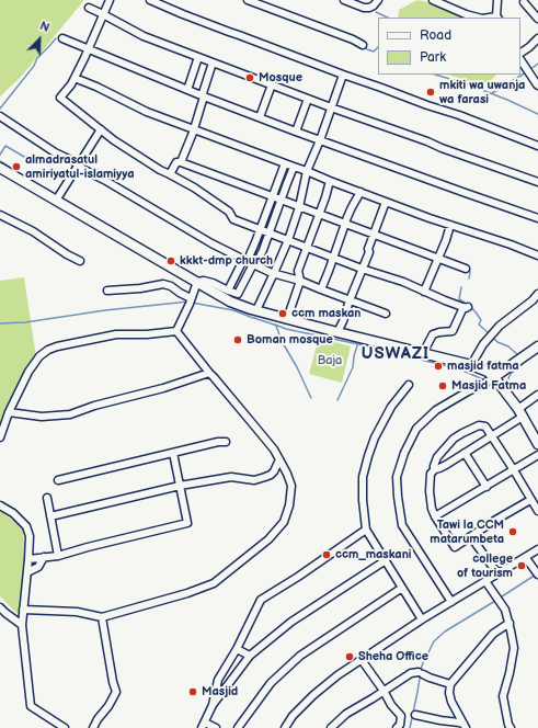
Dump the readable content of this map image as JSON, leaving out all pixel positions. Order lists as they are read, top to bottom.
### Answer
{
  "districts": ["USWAZI"],
  "parks": ["Baja"],
  "places": [
    "Mosque",
    "mkiti wa uwanja wa farasi",
    "almadrasatul amiriyatul-islamiyya",
    "kkkt-dmp church",
    "ccm maskan",
    "Boman mosque",
    "masjid fatma",
    "Masjid Fatma",
    "Tawi la CCM matarumbeta",
    "ccm_maskani",
    "college of tourism",
    "Sheha Office",
    "Masjid"
  ],
  "legend": ["Road", "Park"],
  "north": "top right"
}
